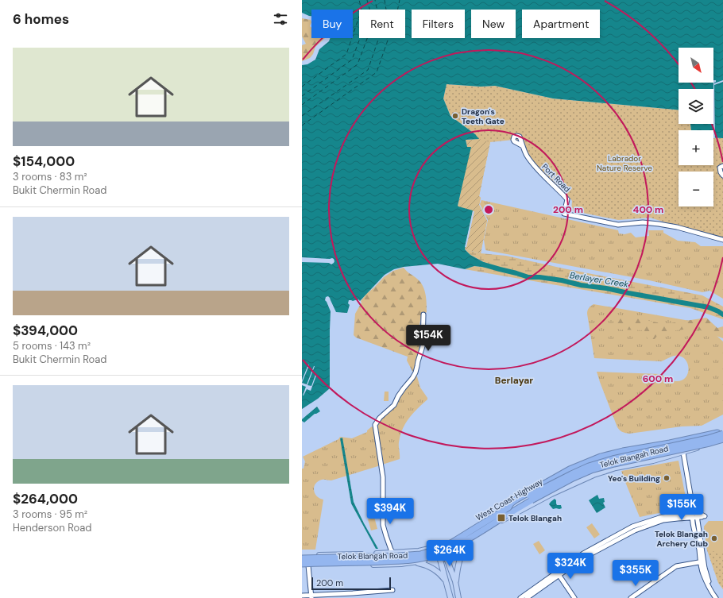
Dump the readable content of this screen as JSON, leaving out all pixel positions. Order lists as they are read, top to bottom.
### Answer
{
  "streets": {
    "highway": ["West Coast Highway"],
    "main road": ["Telok Blangah Road"],
    "street": ["Port Road"]
  },
  "crossings": [
    ["Telok Blangah Road", "West Coast Highway"]
  ],
  "districts": ["Berlayar"],
  "water": ["Berlayer Creek"],
  "parks": ["Labrador Nature Reserve"],
  "places": {
    "other": ["Dragon's Teeth Gate", "Yeo's Building", "Telok Blangah Archery Club"],
    "transit": ["Telok Blangah"]
  },
  "scale_bar": "200 m",
  "north": "bottom right",
  "page": {
    "heading": "6 homes",
    "chip": [
      "Buy",
      "Rent",
      "Filters",
      "New",
      "Apartment"
    ],
    "list": [
      {
        "name": "$154,000",
        "note": "3 rooms · 83 m² · Bukit Chermin Road"
      },
      {
        "name": "$394,000",
        "note": "5 rooms · 143 m² · Bukit Chermin Road"
      },
      {
        "name": "$264,000",
        "note": "3 rooms · 95 m² · Henderson Road"
      }
    ],
    "map_buttons": ["+", "−"],
    "price": [
      "$154K",
      "$155K",
      "$394K",
      "$264K",
      "$324K",
      "$355K"
    ],
    "scale": "200 m"
  },
  "rings": ["200 m", "400 m", "600 m"]
}
